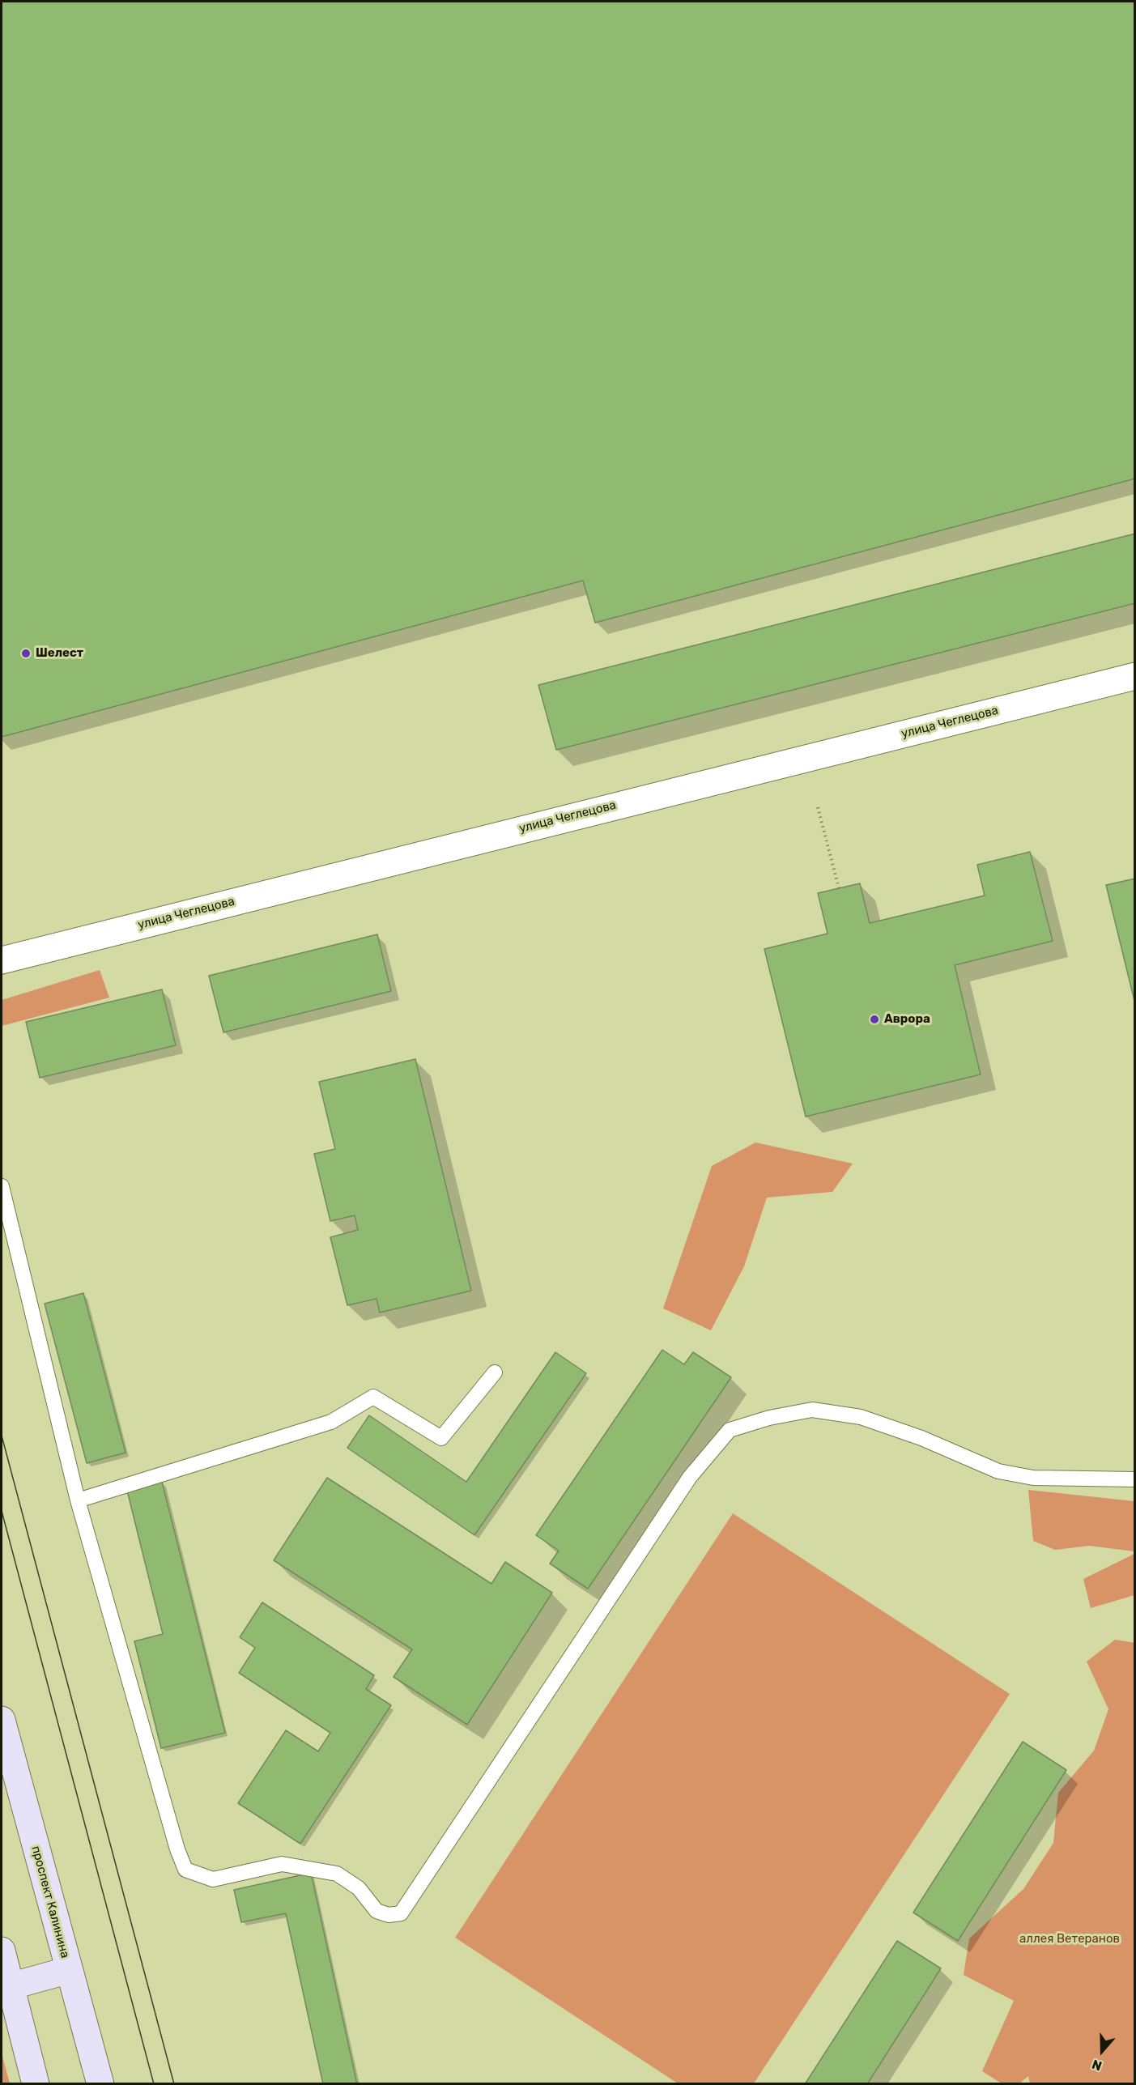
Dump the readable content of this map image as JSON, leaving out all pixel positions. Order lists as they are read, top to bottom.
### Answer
{
  "streets": {
    "main road": ["проспект Калинина"],
    "street": ["улица Чеглецова"]
  },
  "parks": ["аллея Ветеранов"],
  "places": ["Шелест", "Аврора"],
  "north": "bottom"
}
